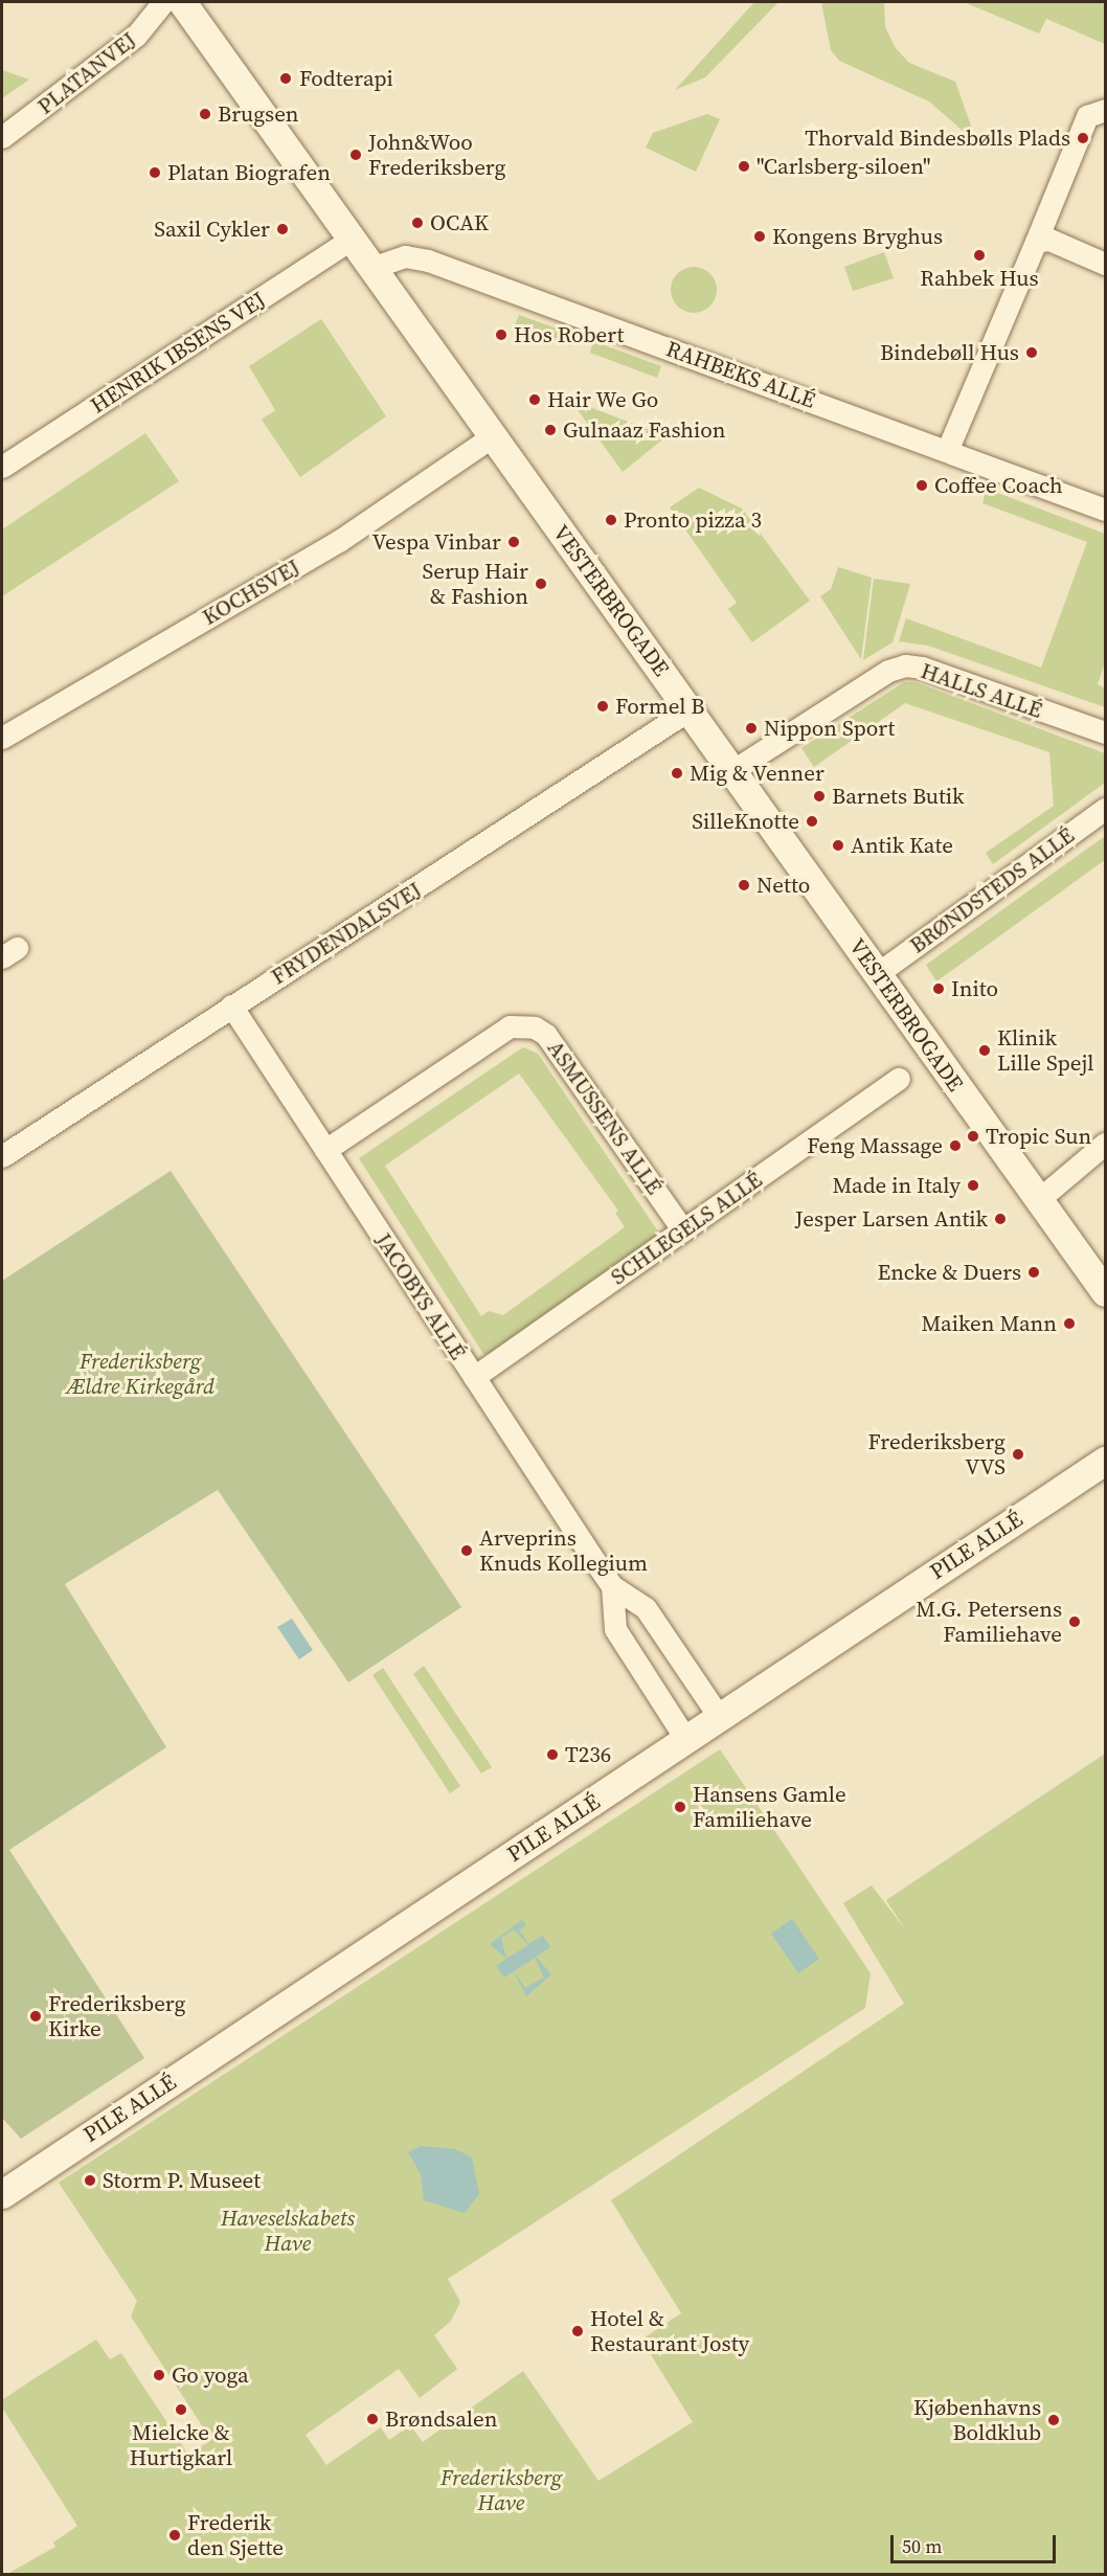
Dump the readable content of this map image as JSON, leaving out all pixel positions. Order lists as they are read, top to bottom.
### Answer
{
  "streets": {
    "street": [
      "PLATANVEJ",
      "HENRIK IBSENS VEJ",
      "RAHBEKS ALLÉ",
      "KOCHSVEJ",
      "VESTERBROGADE",
      "HALLS ALLÉ",
      "BRØNDSTEDS ALLÉ",
      "FRYDENDALSVEJ",
      "ASMUSSENS ALLÉ",
      "SCHLEGELS ALLÉ",
      "JACOBYS ALLÉ",
      "PILE ALLÉ"
    ]
  },
  "crossings": [
    ["HENRIK IBSENS VEJ", "VESTERBROGADE"],
    ["RAHBEKS ALLÉ", "VESTERBROGADE"],
    ["KOCHSVEJ", "VESTERBROGADE"],
    ["VESTERBROGADE", "HALLS ALLÉ"],
    ["VESTERBROGADE", "BRØNDSTEDS ALLÉ"],
    ["VESTERBROGADE", "FRYDENDALSVEJ"],
    ["FRYDENDALSVEJ", "JACOBYS ALLÉ"],
    ["ASMUSSENS ALLÉ", "SCHLEGELS ALLÉ"],
    ["ASMUSSENS ALLÉ", "JACOBYS ALLÉ"],
    ["SCHLEGELS ALLÉ", "JACOBYS ALLÉ"],
    ["JACOBYS ALLÉ", "PILE ALLÉ"]
  ],
  "parks": ["Frederiksberg Ældre Kirkegård", "Haveselskabets Have", "Frederiksberg Have"],
  "places": [
    "Fodterapi",
    "Brugsen",
    "Thorvald Bindesbølls Plads",
    "John&Woo Frederiksberg",
    "\"Carlsberg-siloen\"",
    "Platan Biografen",
    "OCAK",
    "Saxil Cykler",
    "Kongens Bryghus",
    "Rahbek Hus",
    "Hos Robert",
    "Bindebøll Hus",
    "Hair We Go",
    "Gulnaaz Fashion",
    "Coffee Coach",
    "Pronto pizza 3",
    "Vespa Vinbar",
    "Serup Hair & Fashion",
    "Formel B",
    "Nippon Sport",
    "Mig & Venner",
    "Barnets Butik",
    "SilleKnotte",
    "Antik Kate",
    "Netto",
    "Inito",
    "Klinik Lille Spejl",
    "Tropic Sun",
    "Feng Massage",
    "Made in Italy",
    "Jesper Larsen Antik",
    "Encke & Duers",
    "Maiken Mann",
    "Frederiksberg VVS",
    "Arveprins Knuds Kollegium",
    "M.G. Petersens Familiehave",
    "T236",
    "Hansens Gamle Familiehave",
    "Frederiksberg Kirke",
    "Storm P. Museet",
    "Hotel & Restaurant Josty",
    "Go yoga",
    "Mielcke & Hurtigkarl",
    "Brøndsalen",
    "Kjøbenhavns Boldklub",
    "Frederik den Sjette"
  ],
  "scale_bar": "50 m"
}
